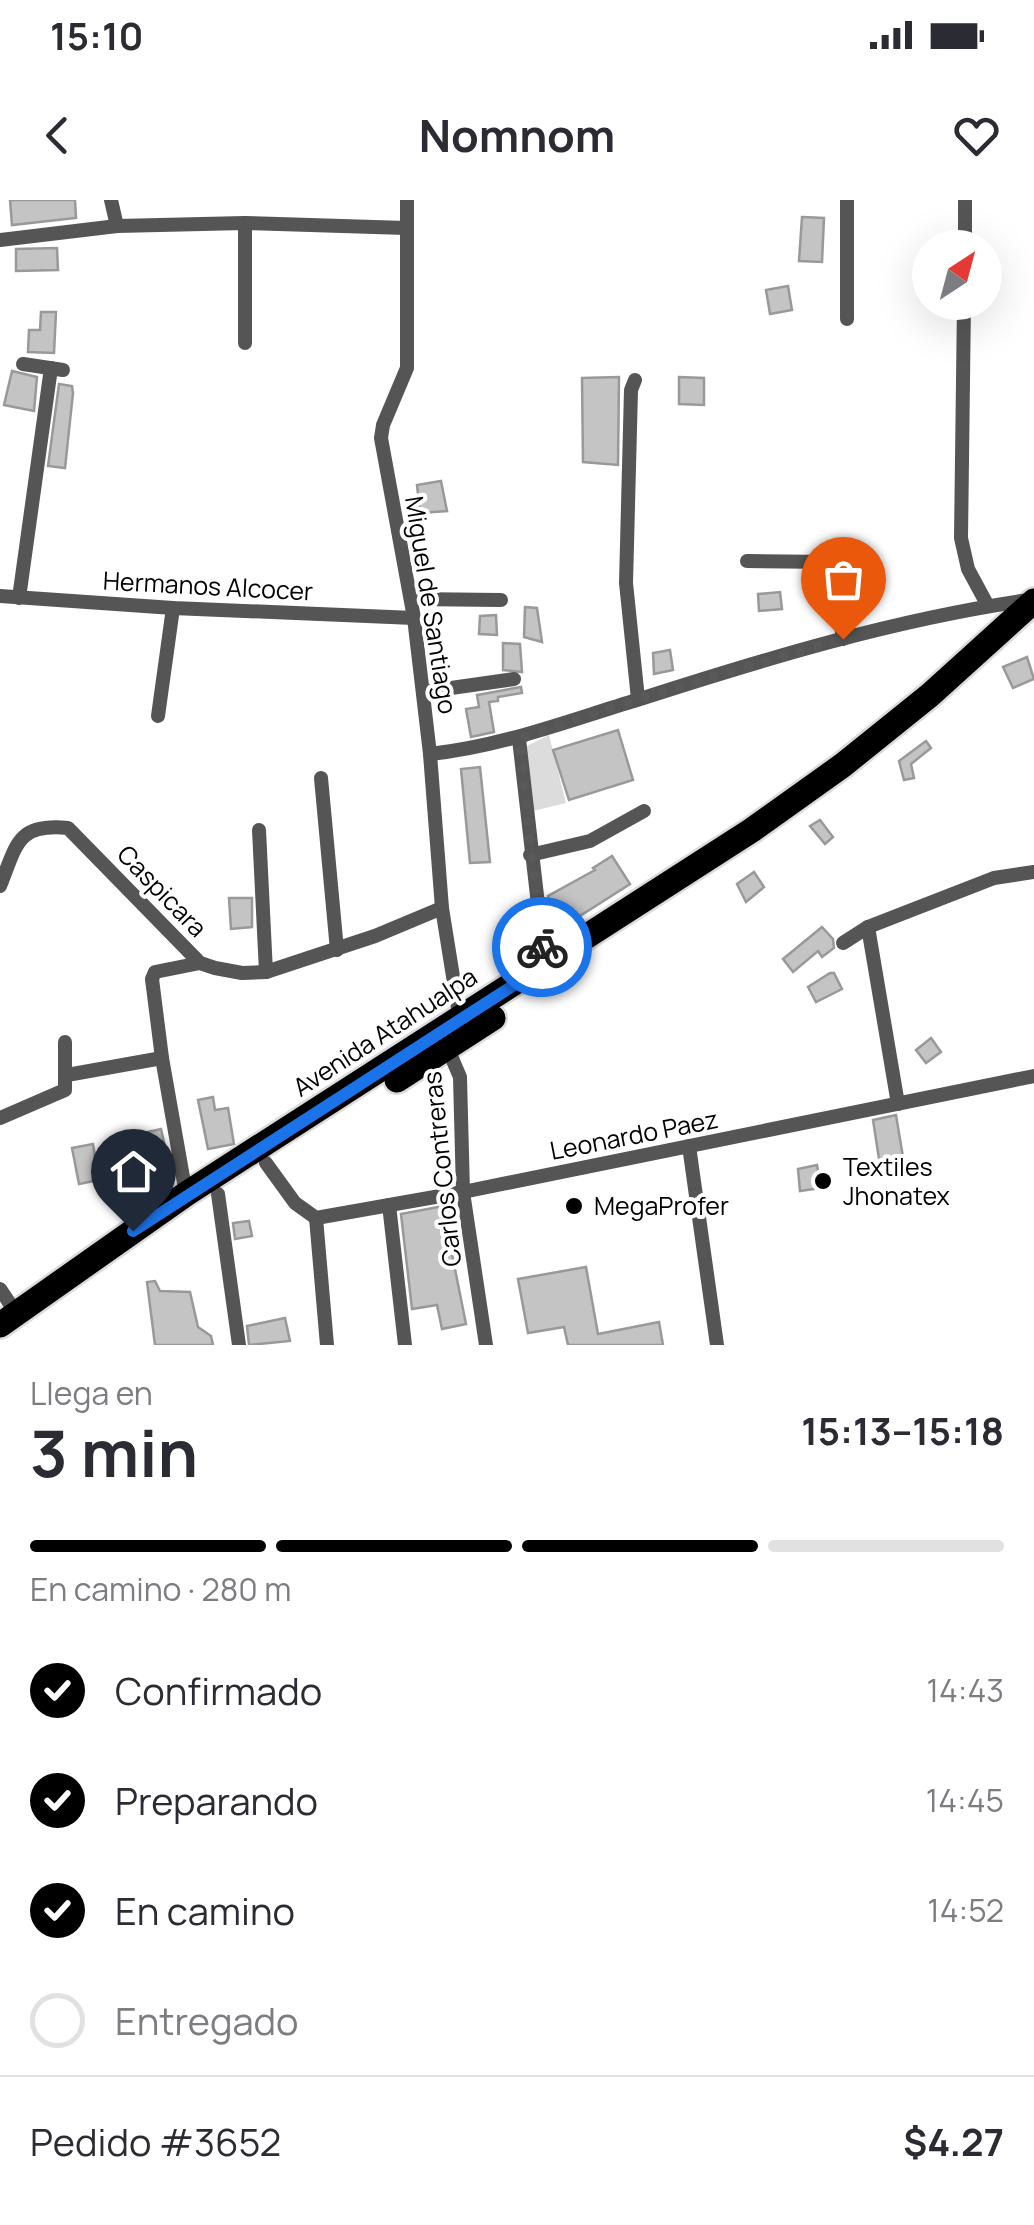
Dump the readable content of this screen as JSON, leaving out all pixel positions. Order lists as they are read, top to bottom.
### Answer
{
  "streets": {
    "highway": ["Avenida Atahualpa"],
    "street": [
      "Hermanos Alcocer",
      "Miguel de Santiago",
      "Caspicara",
      "Leonardo Paez",
      "Carlos Contreras"
    ]
  },
  "crossings": [
    ["Hermanos Alcocer", "Miguel de Santiago"],
    ["Miguel de Santiago", "Caspicara"],
    ["Miguel de Santiago", "Avenida Atahualpa"],
    ["Avenida Atahualpa", "Carlos Contreras"],
    ["Leonardo Paez", "Carlos Contreras"]
  ],
  "places": ["Textiles Jhonatex", "MegaProfer"],
  "north": "top right",
  "page": {
    "status": "15:10",
    "header": "Nomnom",
    "heading": ["3 min", "Llega en", "15:13–15:18"],
    "panel": ["Pedido #3652", "$4.27"],
    "bar": "En camino · 280 m",
    "list": [
      ["Confirmado", "14:43"],
      ["Preparando", "14:45"],
      ["En camino", "14:52"],
      "Entregado"
    ]
  }
}
